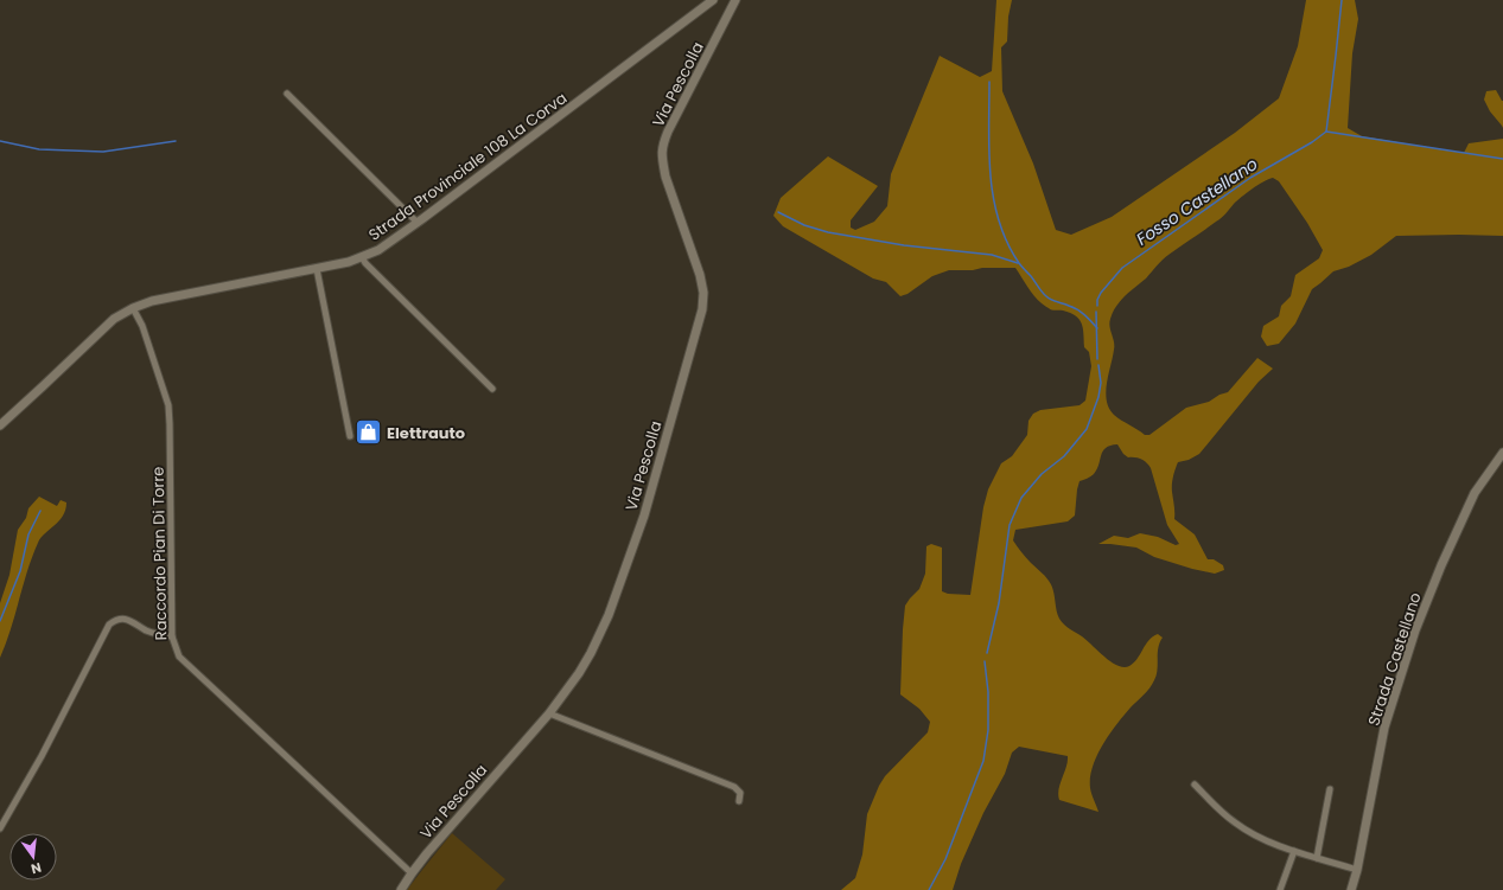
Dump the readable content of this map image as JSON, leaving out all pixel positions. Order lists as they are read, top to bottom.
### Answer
{
  "streets": {
    "street": [
      "Via Pescolla",
      "Strada Provinciale 108 La Corva",
      "Raccordo Pian Di Torre",
      "Strada Castellano"
    ]
  },
  "crossings": [
    ["Via Pescolla", "Raccordo Pian Di Torre"],
    ["Strada Provinciale 108 La Corva", "Raccordo Pian Di Torre"]
  ],
  "water": ["Fosso Castellano"],
  "places": {
    "shop": ["Elettrauto"]
  },
  "north": "bottom"
}
